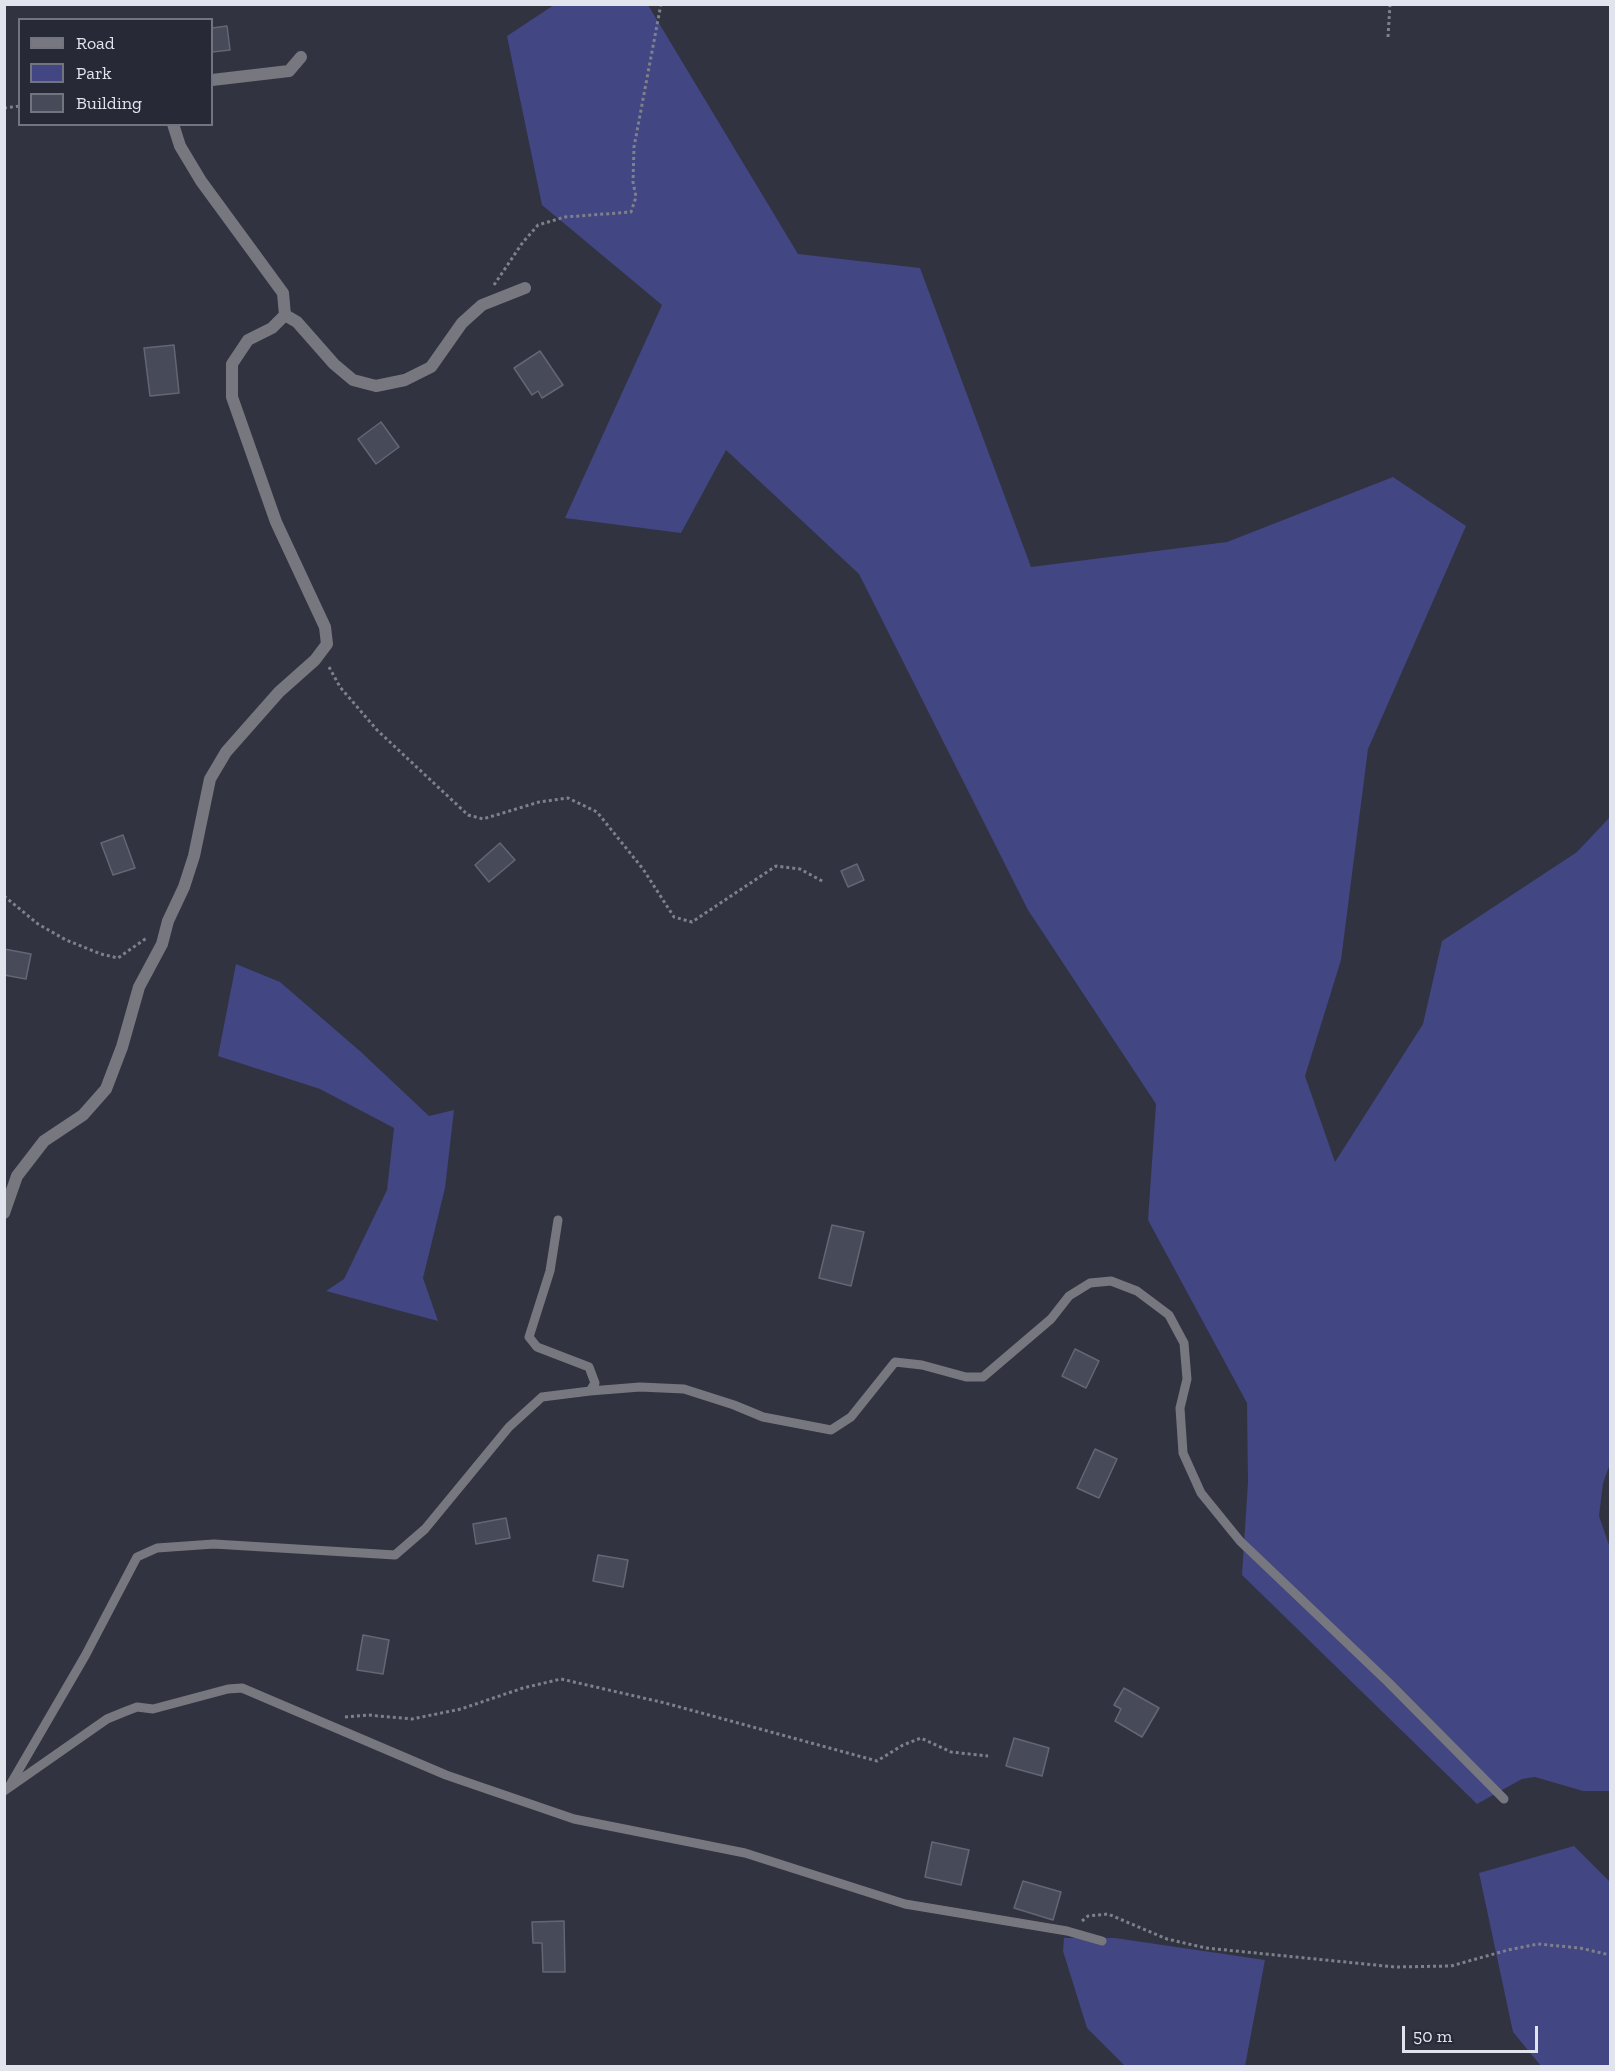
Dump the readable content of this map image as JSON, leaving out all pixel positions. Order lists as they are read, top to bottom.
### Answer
{
  "legend": ["Road", "Park", "Building"],
  "scale_bar": "50 m"
}
